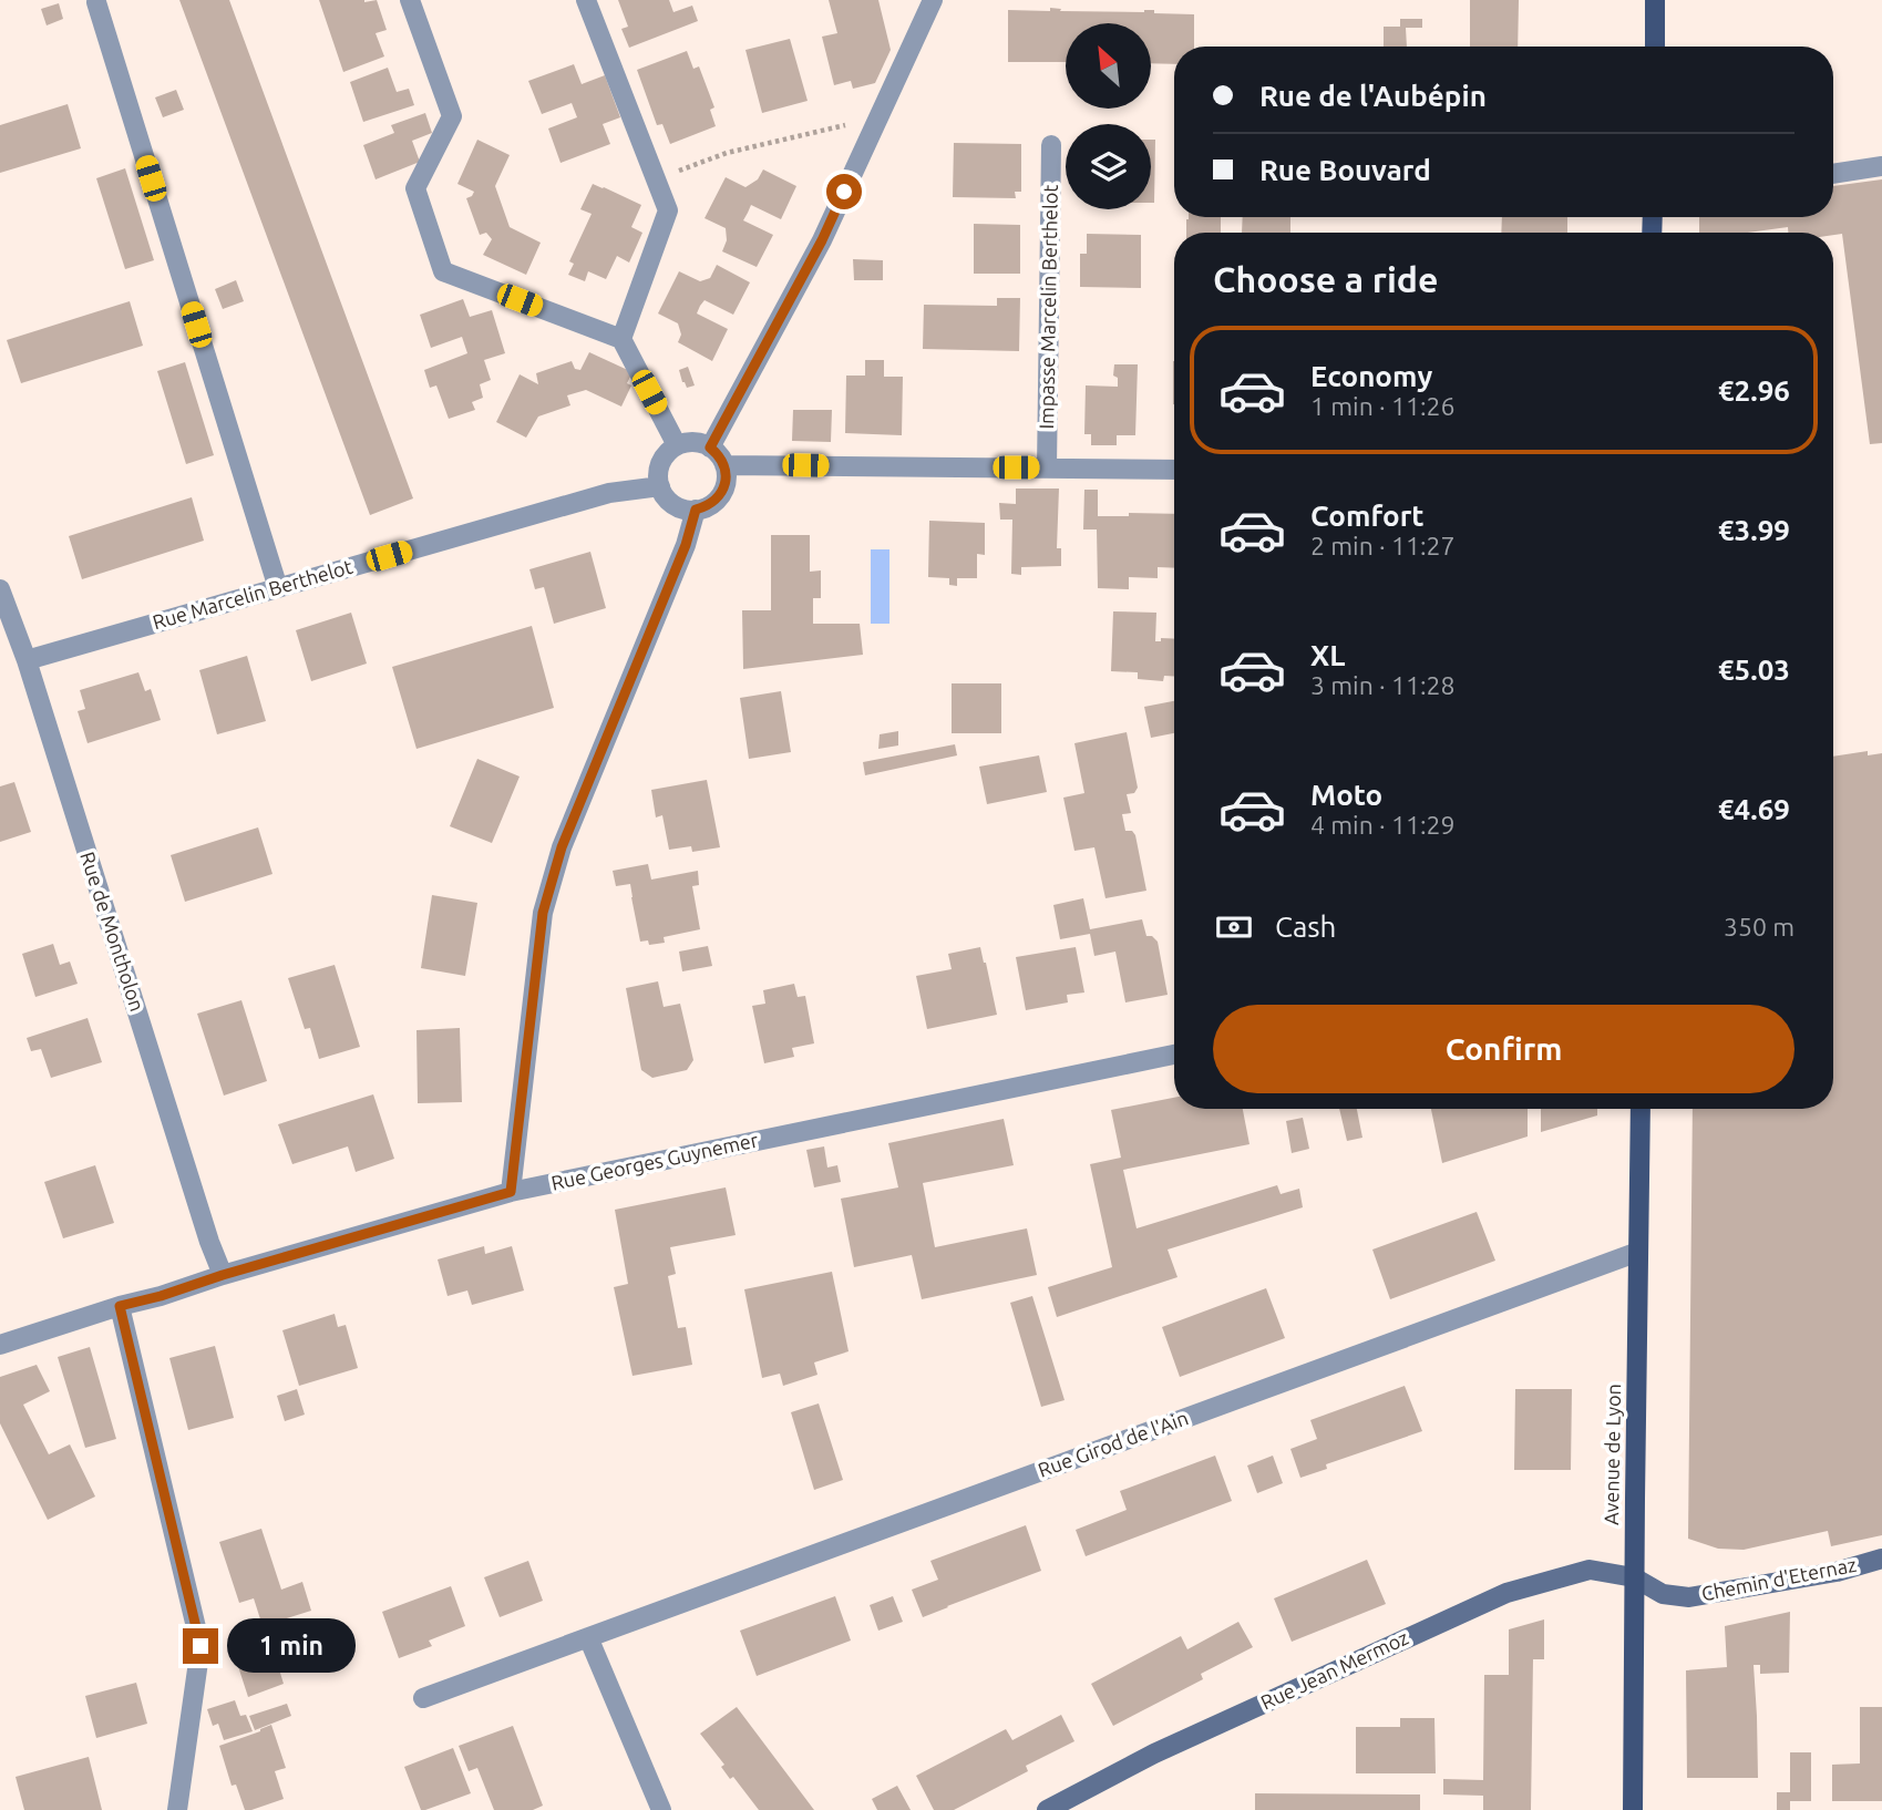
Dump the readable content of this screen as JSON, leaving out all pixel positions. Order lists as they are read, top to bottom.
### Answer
{
  "streets": {
    "main road": ["Avenue de Lyon"],
    "street": [
      "Impasse Marcelin Berthelot",
      "Rue Marcelin Berthelot",
      "Rue de Montholon",
      "Rue Georges Guynemer",
      "Rue Girod de l'Ain",
      "Chemin d'Eternaz",
      "Rue Jean Mermoz"
    ]
  },
  "crossings": [
    ["Rue Marcelin Berthelot", "Rue de Montholon"],
    ["Rue de Montholon", "Rue Georges Guynemer"],
    ["Rue Girod de l'Ain", "Avenue de Lyon"],
    ["Avenue de Lyon", "Chemin d'Eternaz"],
    ["Avenue de Lyon", "Rue Jean Mermoz"],
    ["Chemin d'Eternaz", "Rue Jean Mermoz"]
  ],
  "north": "top left",
  "page": {
    "banner": ["Rue de l'Aubépin", "Rue Bouvard"],
    "heading": "Choose a ride",
    "list": [
      {
        "name": "Economy",
        "note": "1 min · 11:26",
        "value": "€2.96"
      },
      {
        "name": "Comfort",
        "note": "2 min · 11:27",
        "value": "€3.99"
      },
      {
        "name": "XL",
        "note": "3 min · 11:28",
        "value": "€5.03"
      },
      {
        "name": "Moto",
        "note": "4 min · 11:29",
        "value": "€4.69"
      }
    ],
    "pay": ["Cash", "350 m"],
    "buttons": "Confirm",
    "bubble": "1 min"
  }
}
